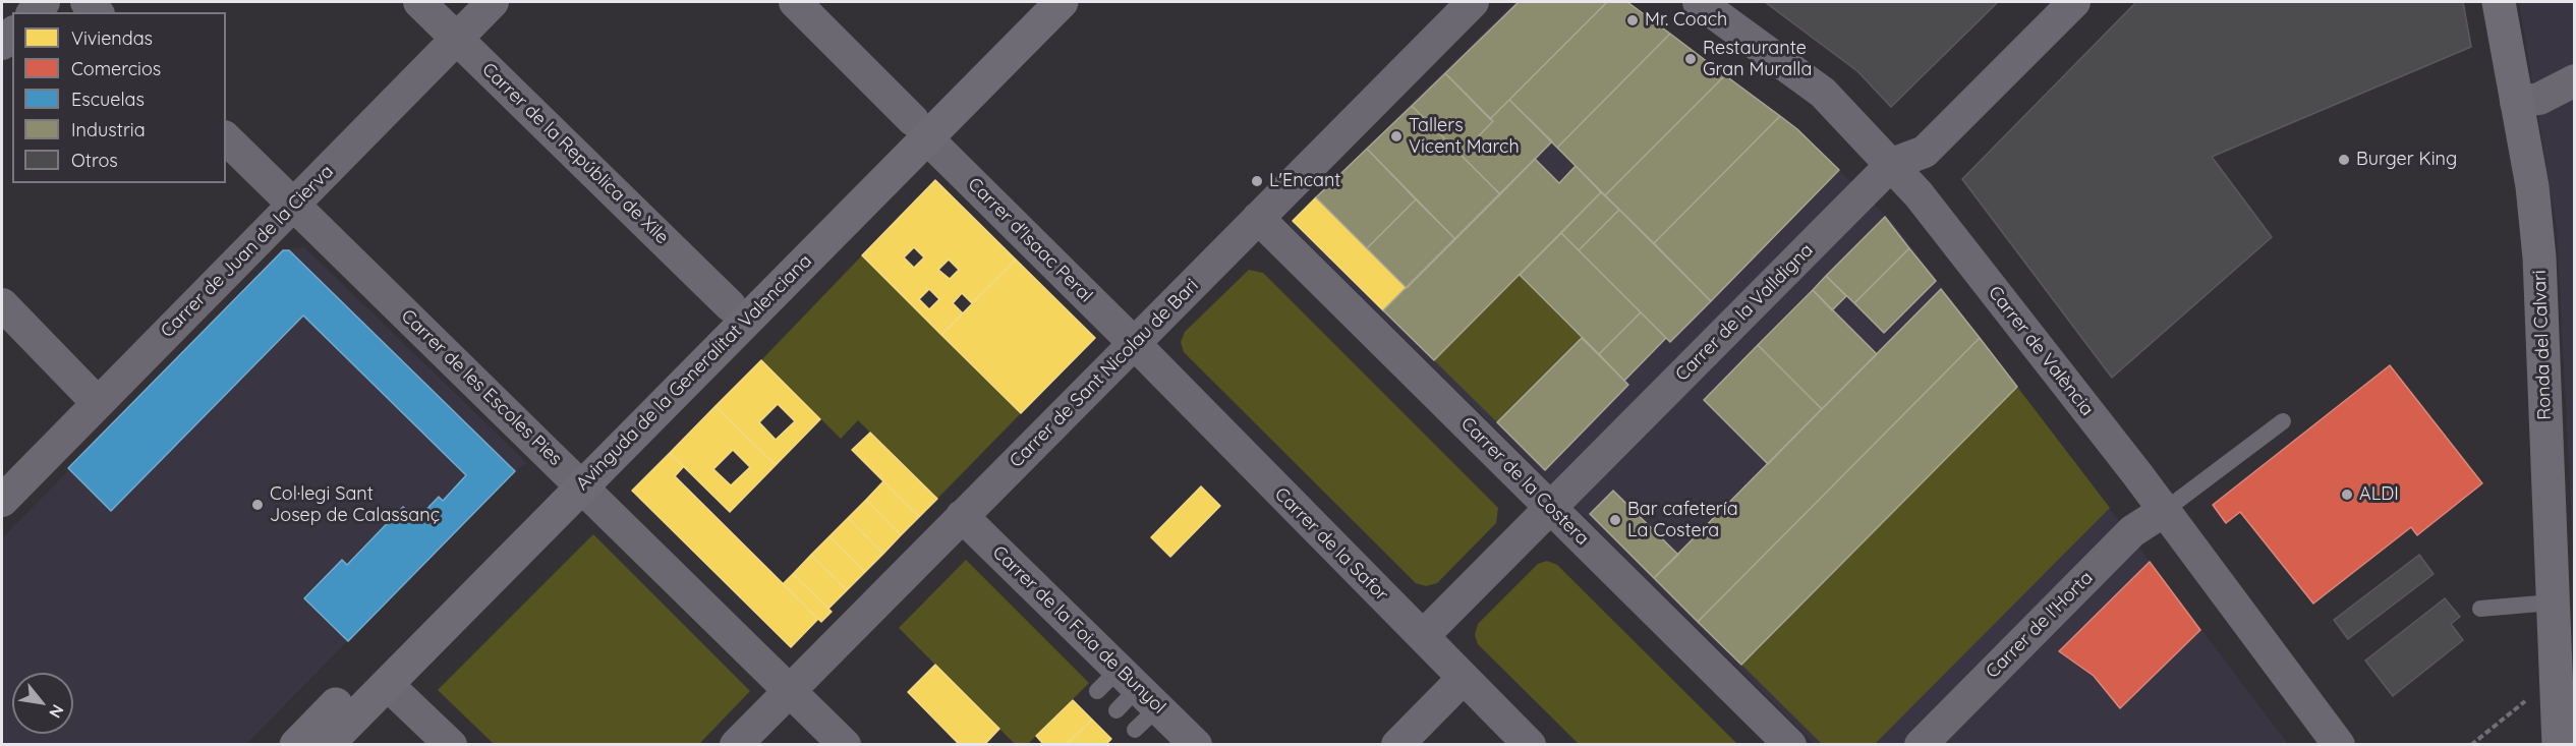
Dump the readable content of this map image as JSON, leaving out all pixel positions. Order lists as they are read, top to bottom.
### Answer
{
  "streets": {
    "street": [
      "Carrer de la República de Xile",
      "Carrer d'Isaac Peral",
      "Carrer de Juan de la Cierva",
      "Carrer de la Valldigna",
      "Ronda del Calvari",
      "Carrer de València",
      "Avinguda de la Generalitat Valenciana",
      "Carrer de Sant Nicolau de Bari",
      "Carrer de les Escoles Pies",
      "Carrer de la Costera",
      "Carrer de la Safor",
      "Carrer de l'Horta",
      "Carrer de la Foia de Bunyol"
    ]
  },
  "crossings": [
    ["Carrer de la República de Xile", "Carrer de Juan de la Cierva"],
    ["Carrer de la República de Xile", "Avinguda de la Generalitat Valenciana"],
    ["Carrer d'Isaac Peral", "Avinguda de la Generalitat Valenciana"],
    ["Carrer d'Isaac Peral", "Carrer de Sant Nicolau de Bari"],
    ["Carrer d'Isaac Peral", "Carrer de la Safor"],
    ["Carrer de Juan de la Cierva", "Carrer de les Escoles Pies"],
    ["Carrer de la Valldigna", "Carrer de València"],
    ["Carrer de la Valldigna", "Carrer de la Costera"],
    ["Carrer de la Valldigna", "Carrer de la Safor"],
    ["Carrer de València", "Carrer de l'Horta"],
    ["Avinguda de la Generalitat Valenciana", "Carrer de les Escoles Pies"],
    ["Carrer de Sant Nicolau de Bari", "Carrer de les Escoles Pies"],
    ["Carrer de Sant Nicolau de Bari", "Carrer de la Costera"],
    ["Carrer de Sant Nicolau de Bari", "Carrer de la Safor"],
    ["Carrer de Sant Nicolau de Bari", "Carrer de la Foia de Bunyol"]
  ],
  "places": [
    "Mr. Coach",
    "Restaurante Gran Muralla",
    "Tallers Vicent March",
    "Burger King",
    "L'Encant",
    "ALDI",
    "Col·legi Sant Josep de Calassanç",
    "Bar cafetería La Costera"
  ],
  "legend": [
    "Viviendas",
    "Comercios",
    "Escuelas",
    "Industria",
    "Otros"
  ],
  "north": "bottom right"
}
